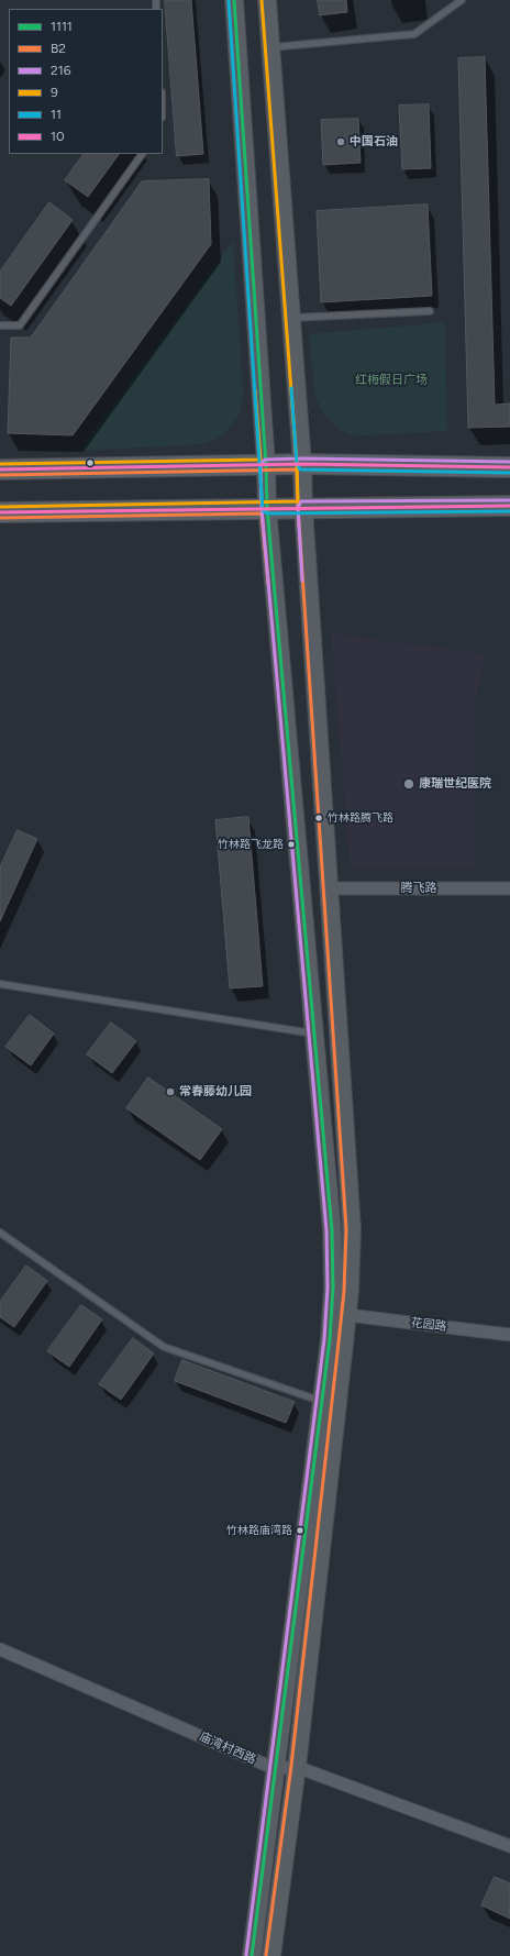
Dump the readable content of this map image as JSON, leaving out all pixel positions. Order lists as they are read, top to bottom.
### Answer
{
  "streets": {
    "street": ["腾飞路", "花园路", "庙湾村西路"]
  },
  "parks": ["红梅假日广场"],
  "places": [
    "中国石油",
    "康瑞世纪医院",
    "竹林路腾飞路",
    "竹林路飞龙路",
    "常春藤幼儿园",
    "竹林路庙湾路"
  ],
  "lines": [
    "transit line 1111",
    "transit line 9",
    "transit line 11",
    "transit line 216",
    "transit line 10",
    "transit line B2"
  ],
  "legend": [
    "1111",
    "B2",
    "216",
    "9",
    "11",
    "10"
  ]
}
